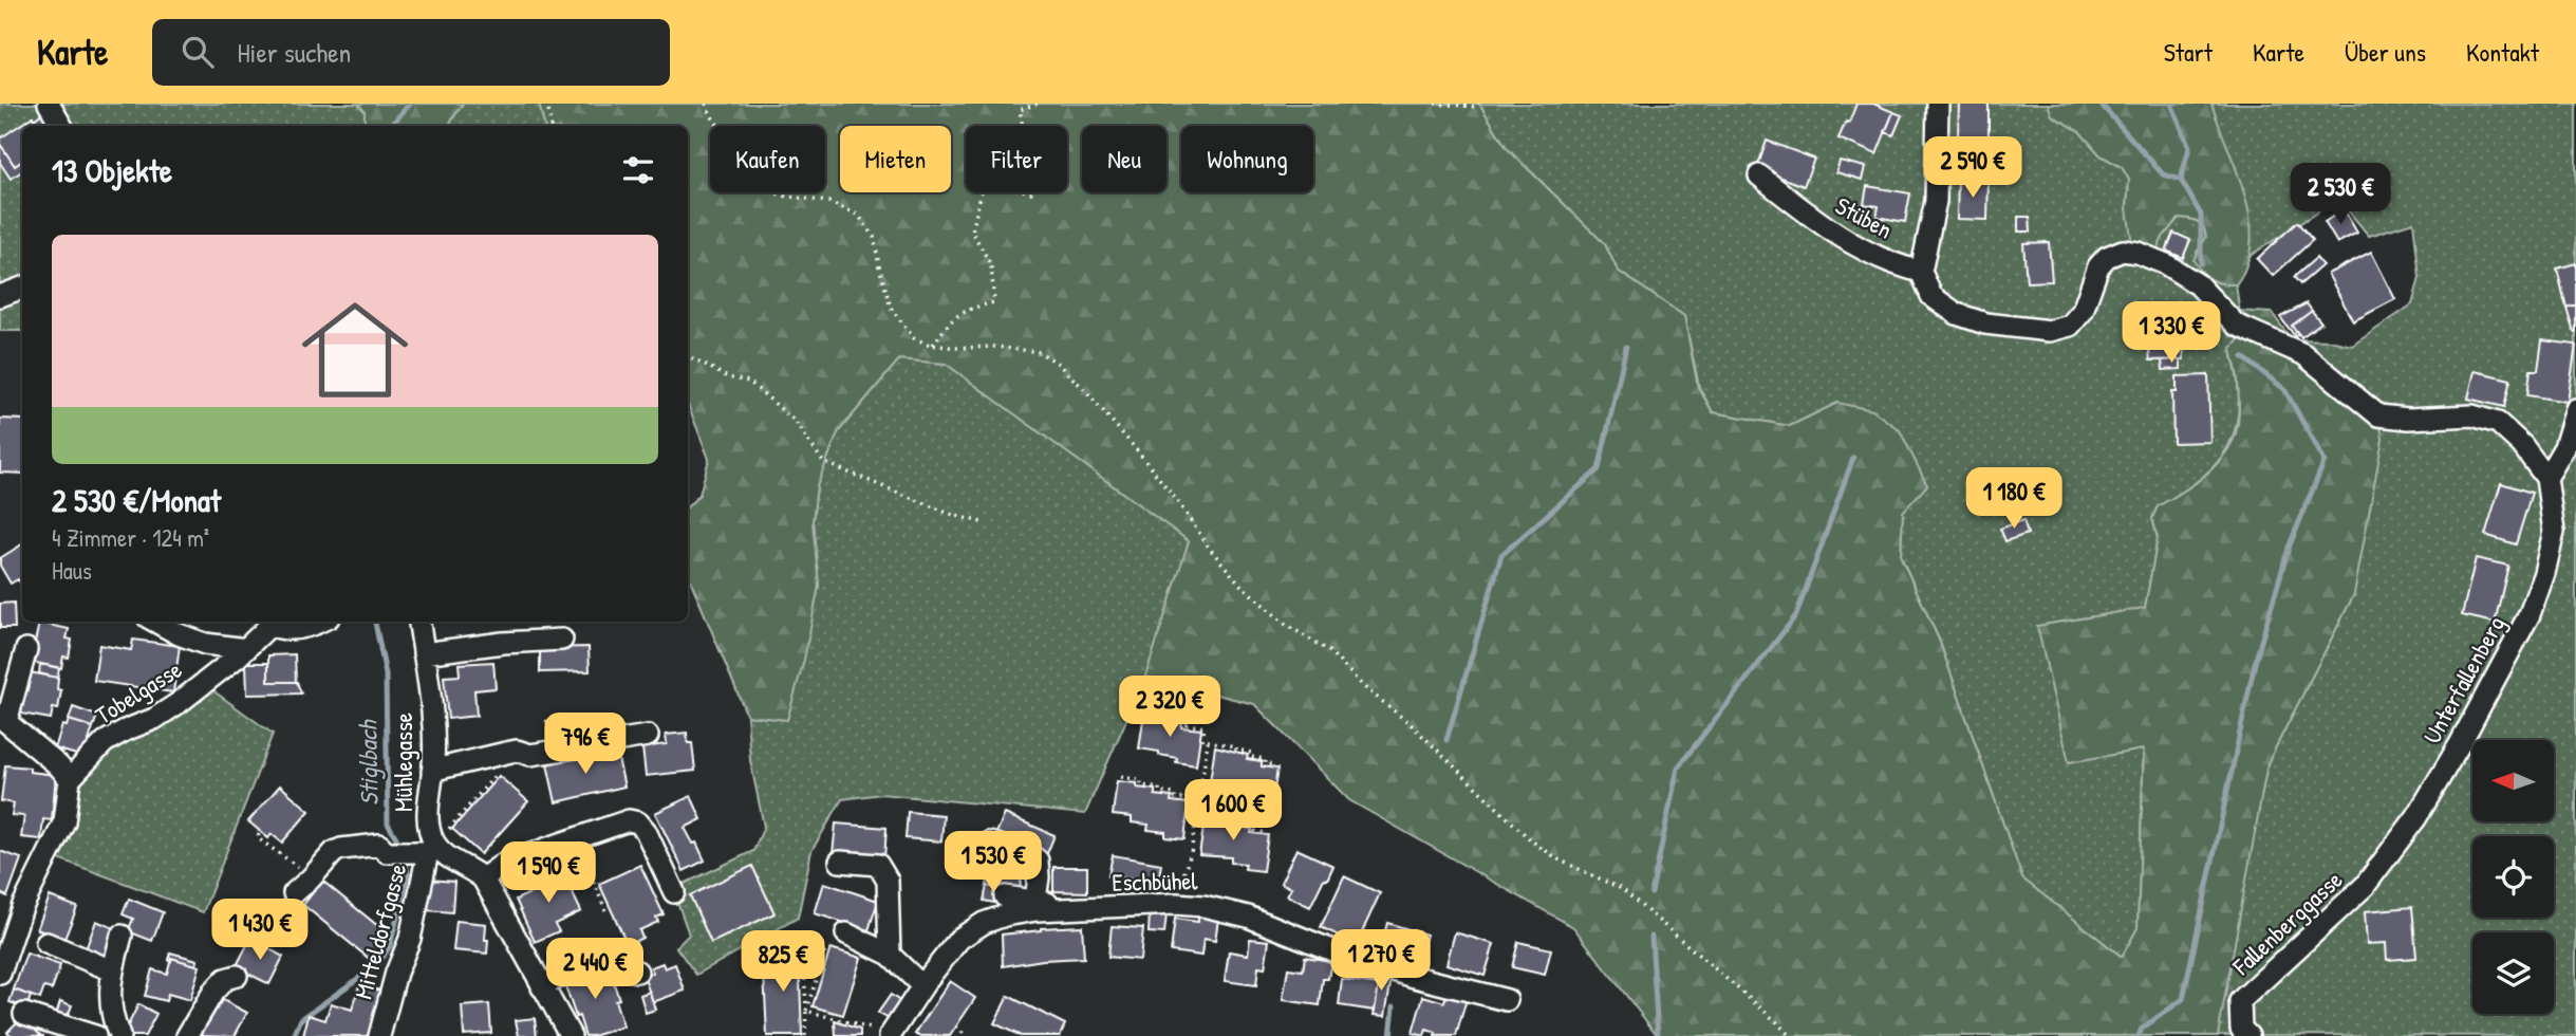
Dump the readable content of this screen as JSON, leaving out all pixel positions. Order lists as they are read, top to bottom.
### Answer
{
  "streets": {
    "street": [
      "Stüben",
      "Unterfallenberg",
      "Tobelgasse",
      "Mühlegasse",
      "Eschbühel",
      "Fallenberggasse",
      "Mitteldorfgasse"
    ]
  },
  "crossings": [
    ["Stüben", "Unterfallenberg"],
    ["Unterfallenberg", "Fallenberggasse"],
    ["Mühlegasse", "Mitteldorfgasse"]
  ],
  "water": ["Stiglbach"],
  "north": "left",
  "page": {
    "header": "Karte",
    "search": "Hier suchen",
    "nav": [
      "Start",
      "Karte",
      "Über uns",
      "Kontakt"
    ],
    "chip": [
      "Kaufen",
      "Mieten",
      "Filter",
      "Neu",
      "Wohnung"
    ],
    "heading": "13 Objekte",
    "price": [
      "2 590 €",
      "2 530 €",
      "1 330 €",
      "1 180 €",
      "2 320 €",
      "796 €",
      "1 600 €",
      "1 530 €",
      "1 590 €",
      "1 430 €",
      "1 270 €",
      "825 €",
      "2 440 €"
    ],
    "list": [
      {
        "name": "2 530 €/Monat",
        "note": "4 Zimmer · 124 m² · Haus"
      }
    ]
  }
}
